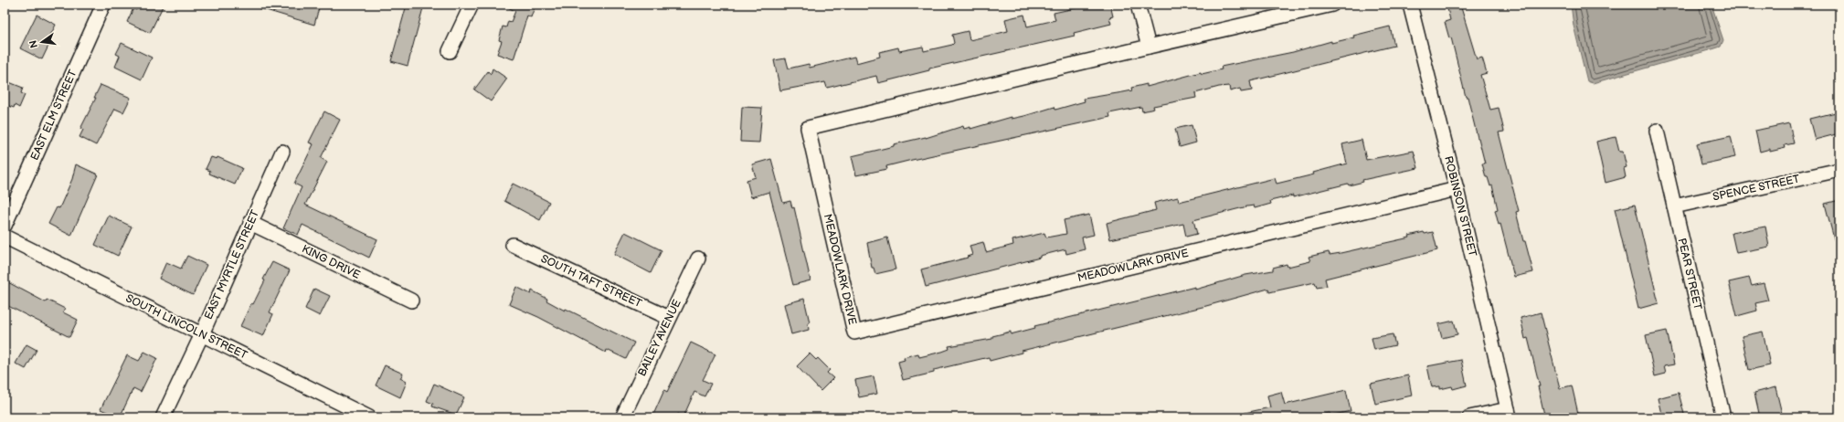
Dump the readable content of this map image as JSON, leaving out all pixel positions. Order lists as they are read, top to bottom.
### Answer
{
  "streets": {
    "street": [
      "EAST ELM STREET",
      "SPENCE STREET",
      "ROBINSON STREET",
      "KING DRIVE",
      "EAST MYRTLE STREET",
      "MEADOWLARK DRIVE",
      "PEAR STREET",
      "SOUTH TAFT STREET",
      "SOUTH LINCOLN STREET",
      "BAILEY AVENUE"
    ]
  },
  "crossings": [
    ["SPENCE STREET", "PEAR STREET"],
    ["ROBINSON STREET", "MEADOWLARK DRIVE"],
    ["KING DRIVE", "EAST MYRTLE STREET"],
    ["EAST MYRTLE STREET", "SOUTH LINCOLN STREET"],
    ["SOUTH TAFT STREET", "BAILEY AVENUE"]
  ],
  "north": "left"
}
